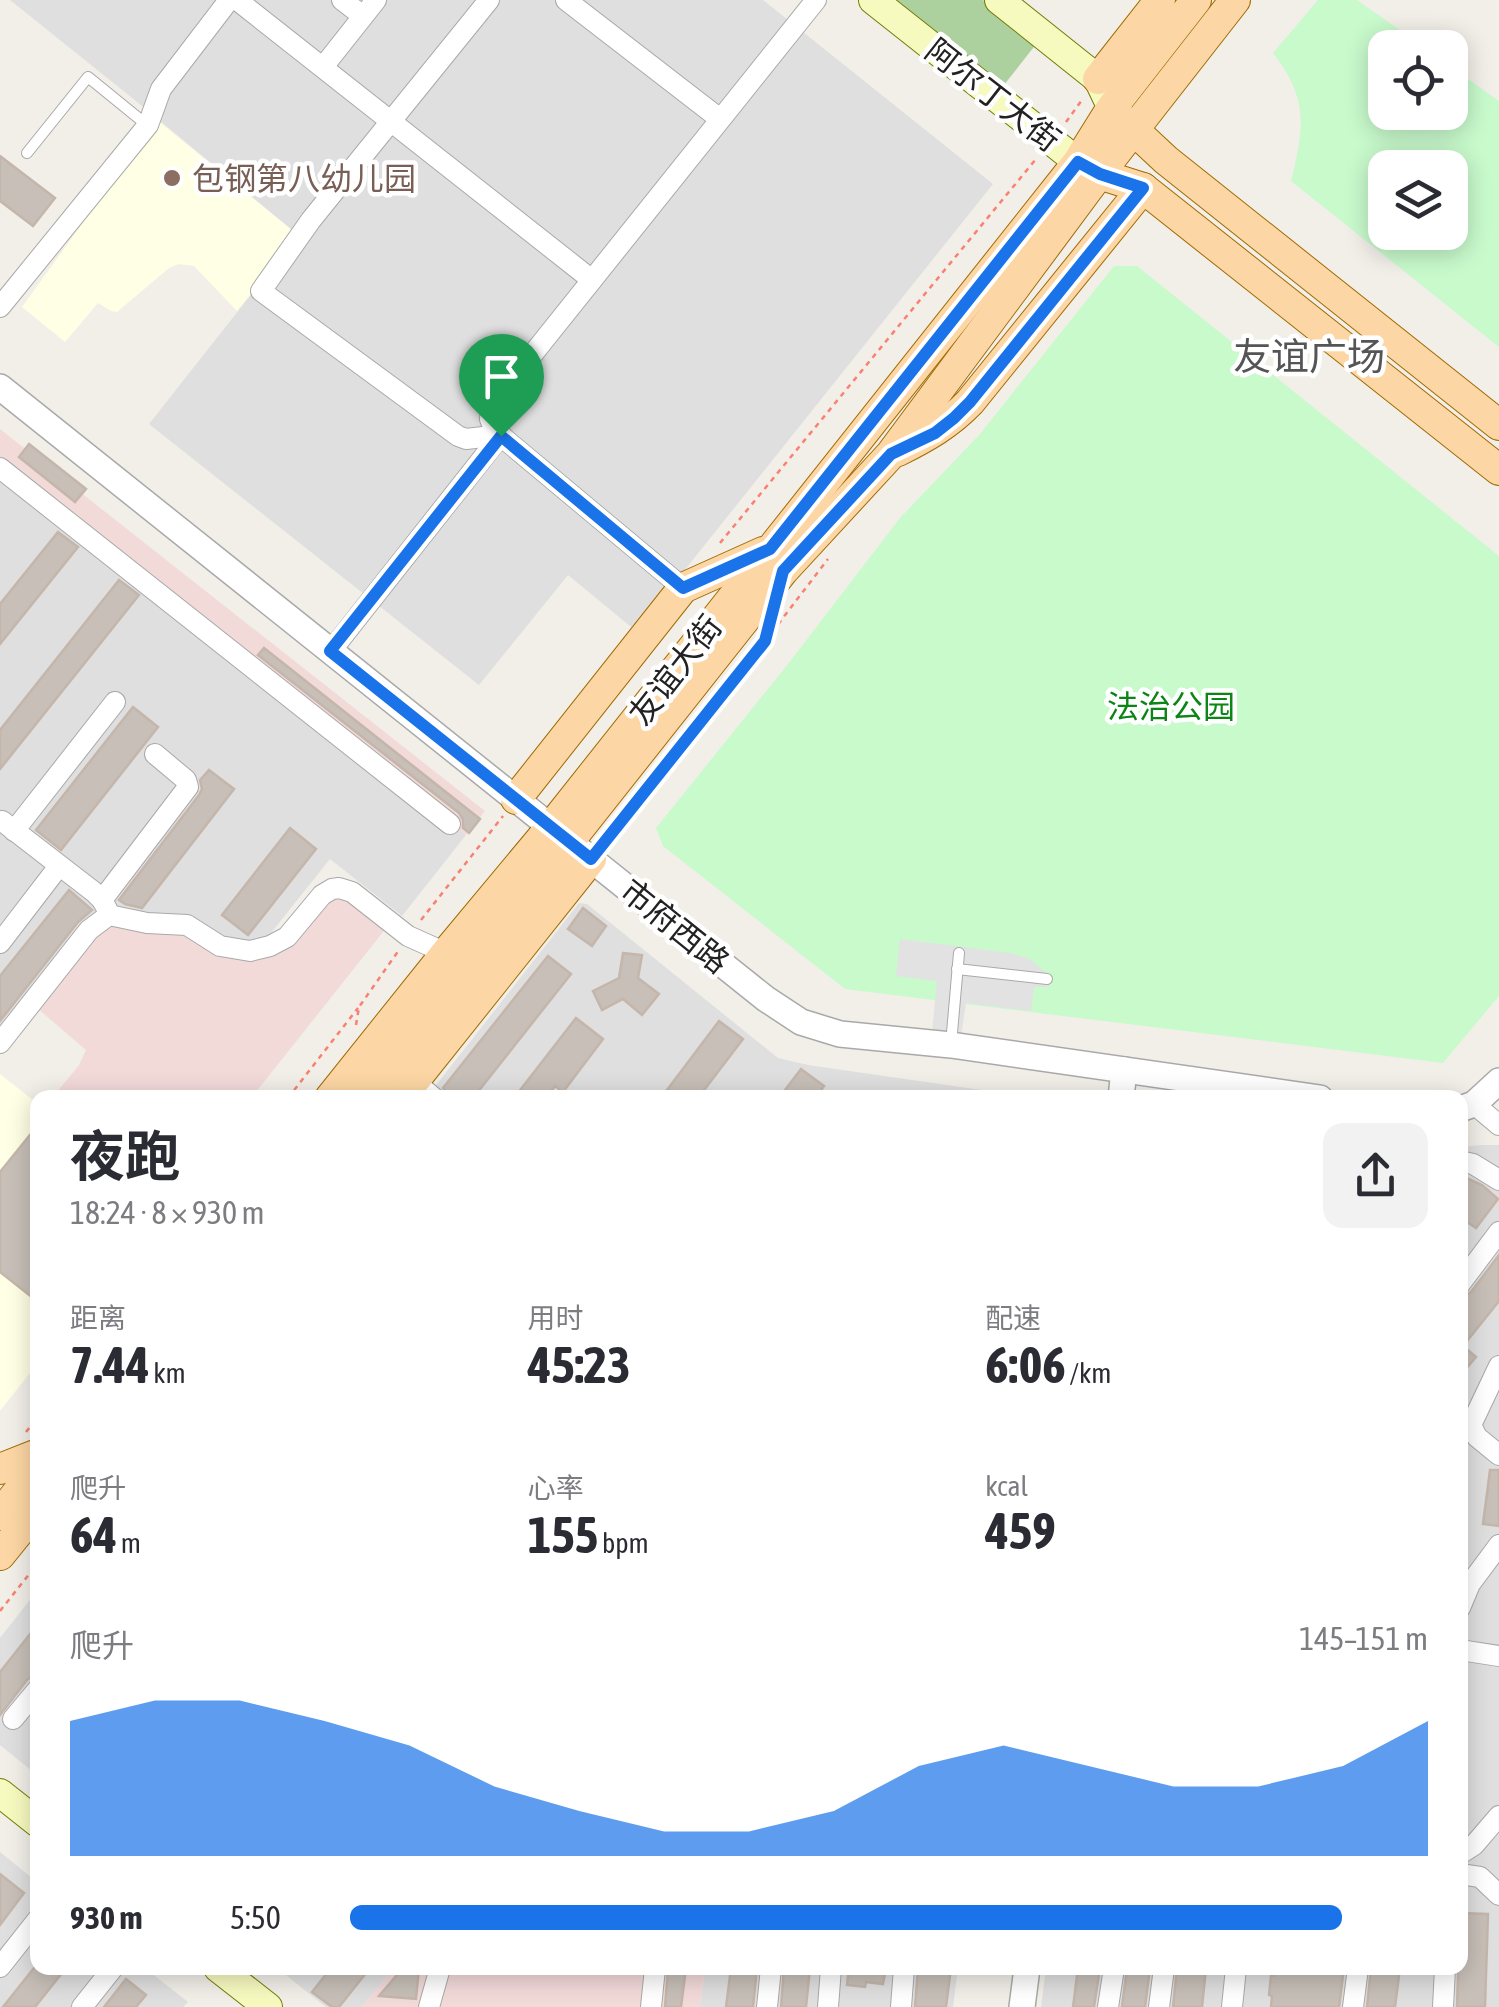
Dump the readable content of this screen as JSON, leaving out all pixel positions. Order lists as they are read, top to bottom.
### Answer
{
  "streets": {
    "main road": ["阿尔丁大街", "友谊大街"],
    "street": ["市府西路"]
  },
  "crossings": [
    ["阿尔丁大街", "友谊大街"],
    ["友谊大街", "市府西路"]
  ],
  "districts": ["友谊广场"],
  "parks": ["法治公园"],
  "places": ["包钢第八幼儿园"],
  "page": {
    "heading": ["夜跑", "18:24 · 8 × 930 m"],
    "stats": [
      ["距离", "7.44 km"],
      ["用时", "45:23"],
      ["配速", "6:06 /km"],
      ["爬升", "64 m"],
      ["心率", "155 bpm"],
      ["kcal", "459"]
    ],
    "chart": ["爬升", "145–151 m"],
    "list": [
      {
        "name": "930 m",
        "note": "5:50"
      }
    ]
  }
}
